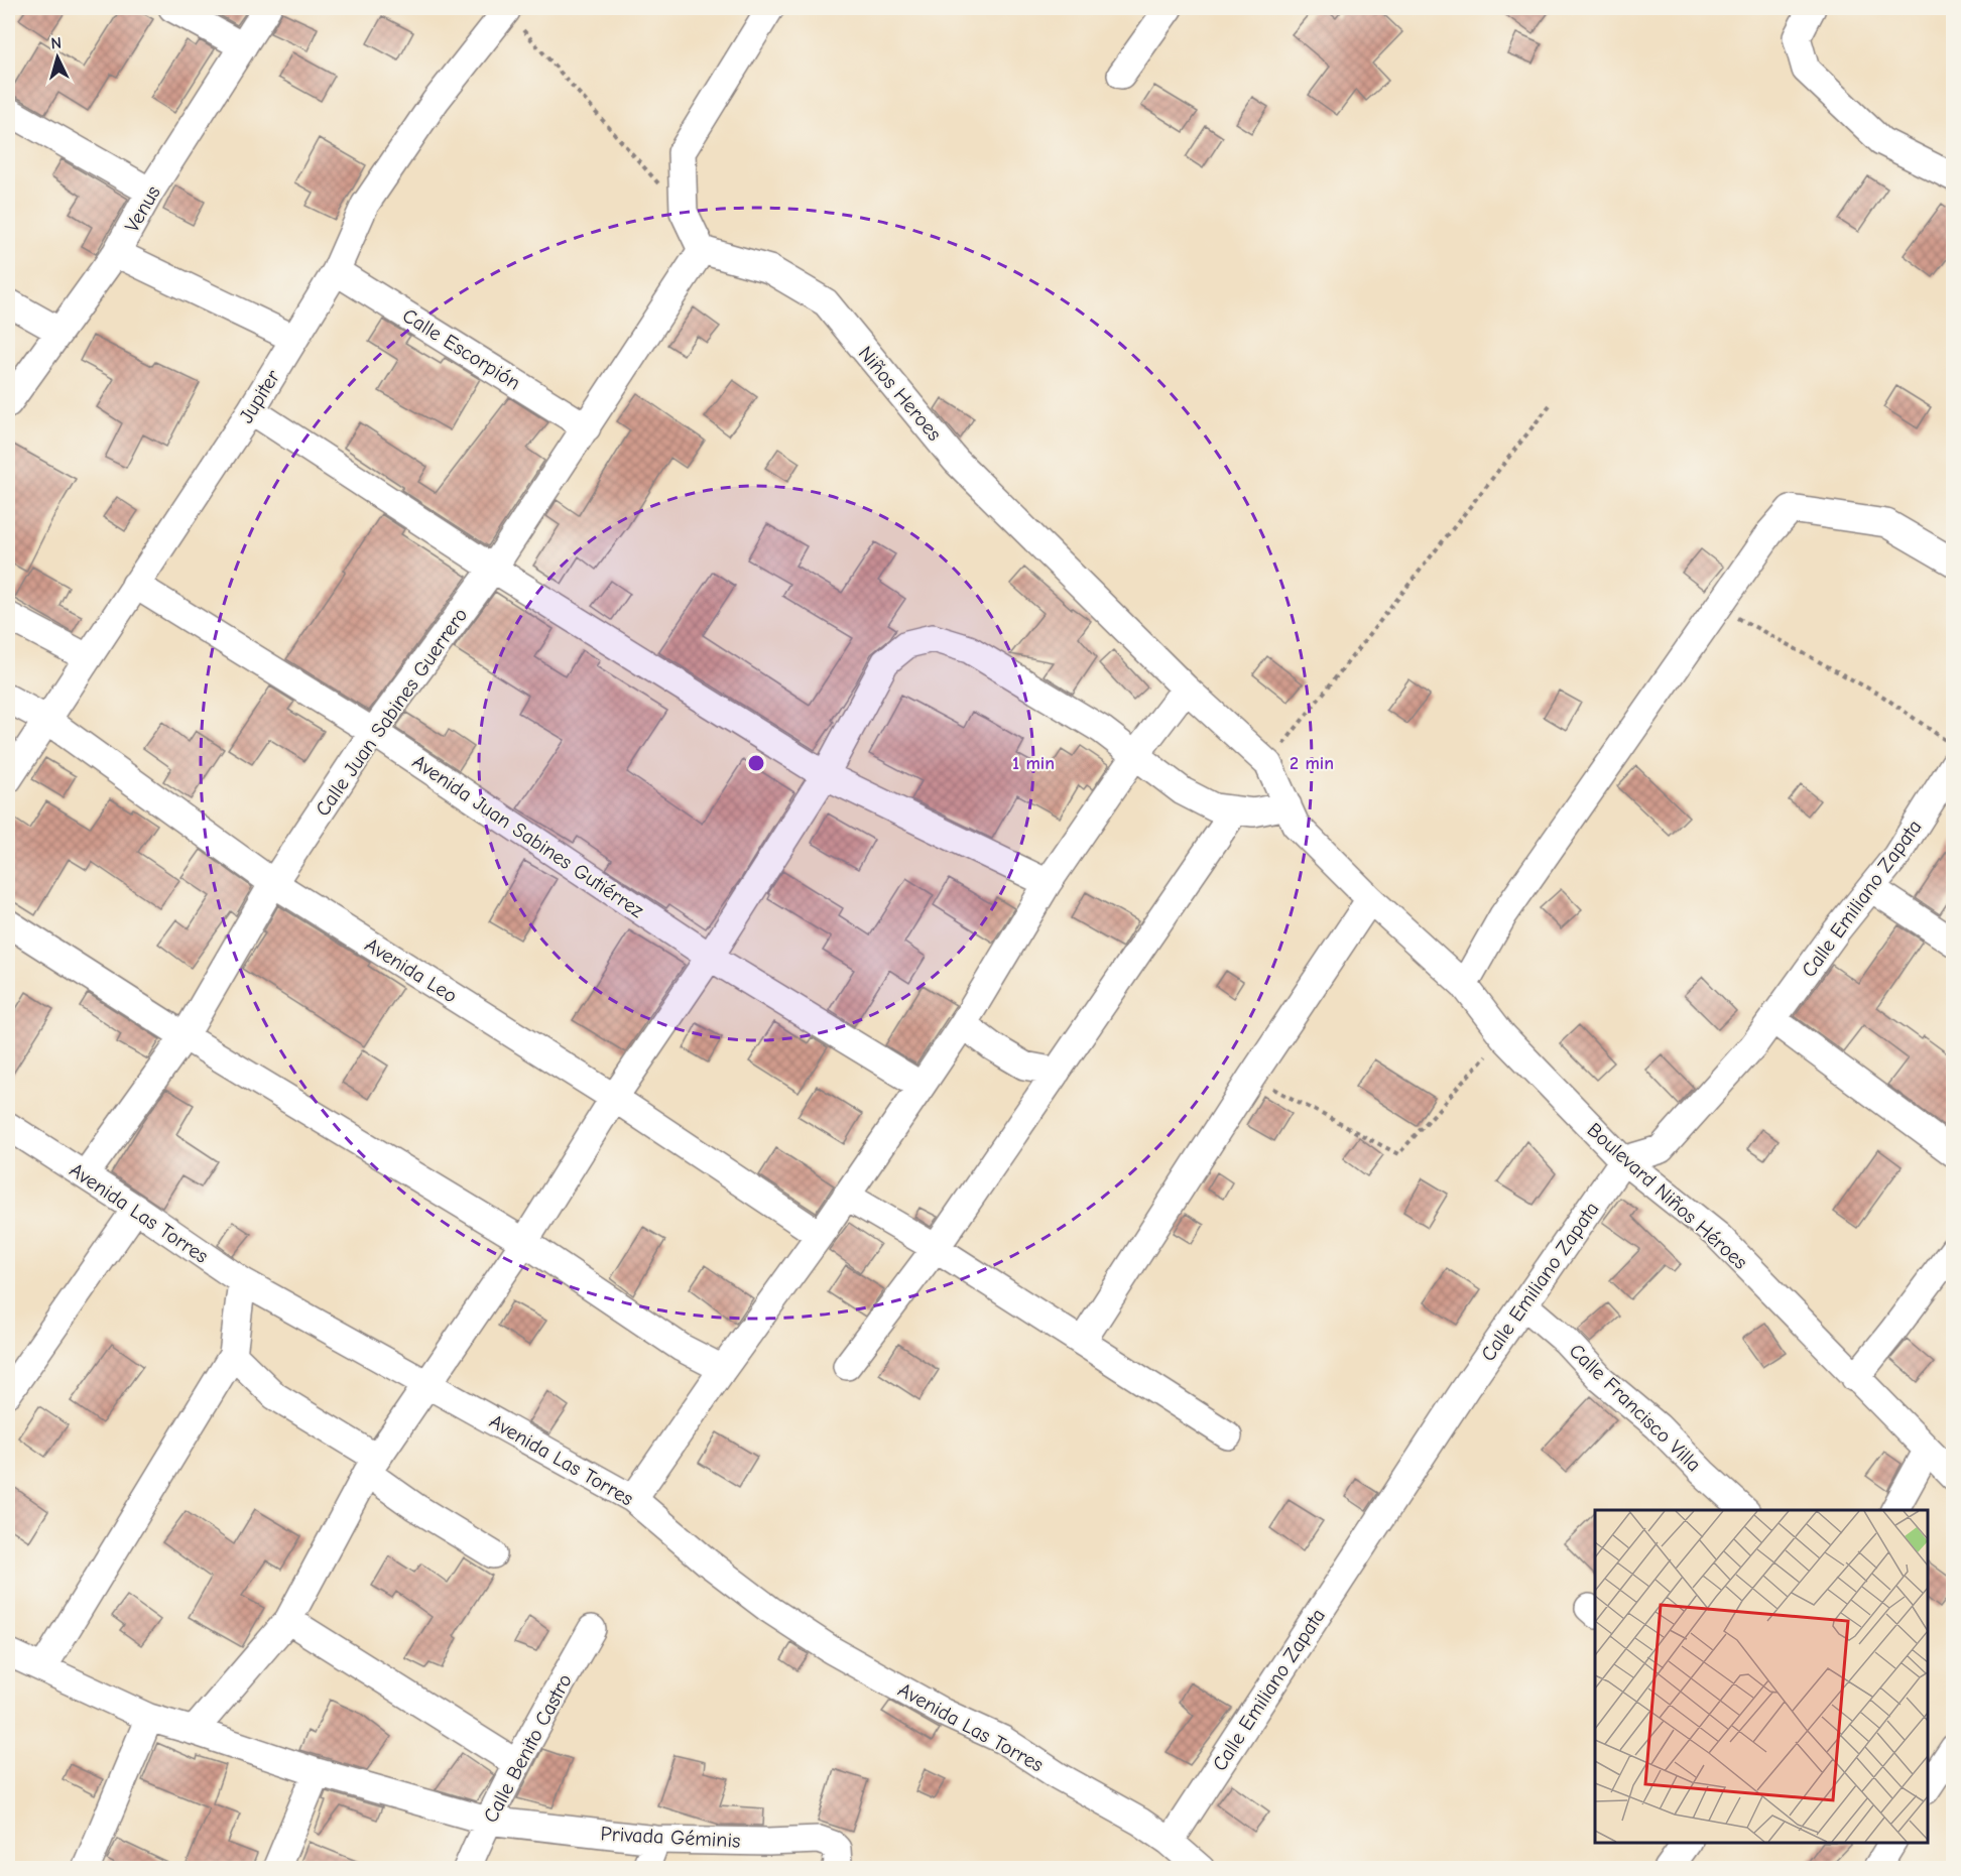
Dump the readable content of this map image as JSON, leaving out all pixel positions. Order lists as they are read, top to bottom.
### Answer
{
  "streets": {
    "street": [
      "Venus",
      "Calle Escorpión",
      "Niños Heroes",
      "Jupiter",
      "Calle Juan Sabines Guerrero",
      "Avenida Juan Sabines Gutiérrez",
      "Calle Emiliano Zapata",
      "Avenida Leo",
      "Boulevard Niños Héroes",
      "Avenida Las Torres",
      "Calle Francisco Villa",
      "Calle Benito Castro",
      "Privada Géminis"
    ]
  },
  "crossings": [
    ["Calle Escorpión", "Jupiter"],
    ["Calle Escorpión", "Calle Juan Sabines Guerrero"],
    ["Niños Heroes", "Calle Juan Sabines Guerrero"],
    ["Niños Heroes", "Boulevard Niños Héroes"],
    ["Jupiter", "Avenida Juan Sabines Gutiérrez"],
    ["Jupiter", "Avenida Leo"],
    ["Calle Juan Sabines Guerrero", "Avenida Juan Sabines Gutiérrez"],
    ["Calle Juan Sabines Guerrero", "Avenida Leo"],
    ["Calle Juan Sabines Guerrero", "Avenida Las Torres"],
    ["Calle Emiliano Zapata", "Boulevard Niños Héroes"],
    ["Calle Emiliano Zapata", "Avenida Las Torres"],
    ["Calle Emiliano Zapata", "Calle Francisco Villa"],
    ["Calle Benito Castro", "Privada Géminis"]
  ],
  "north": "top",
  "rings": ["1 min", "2 min"]
}
